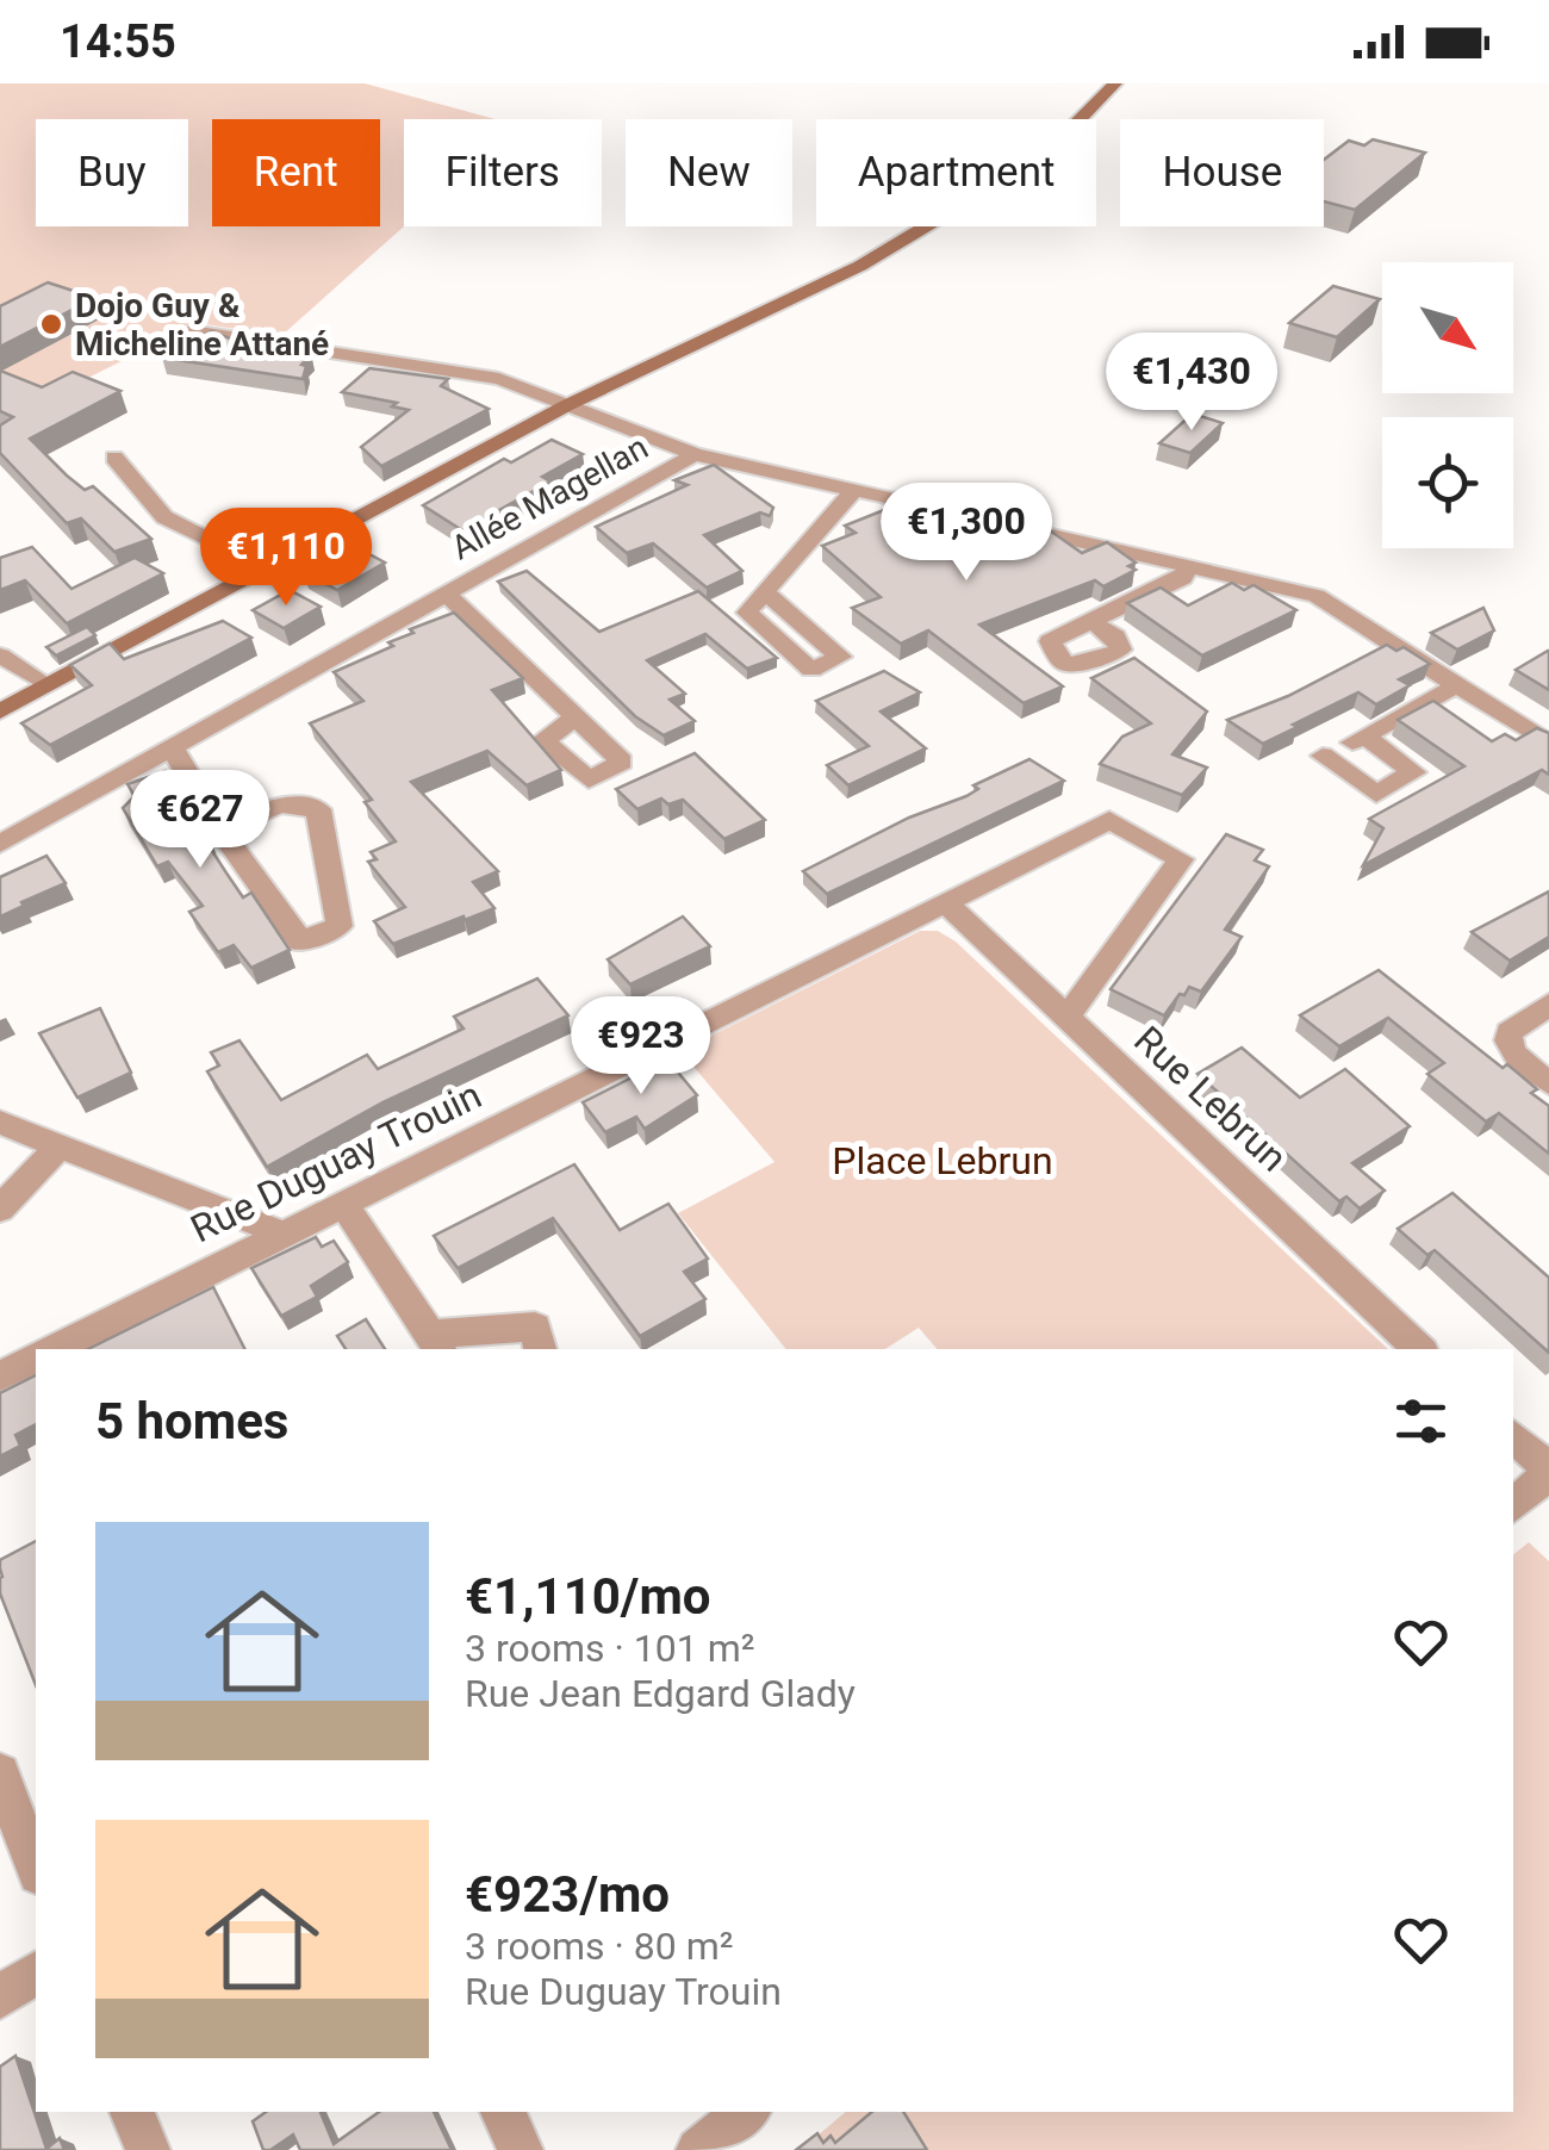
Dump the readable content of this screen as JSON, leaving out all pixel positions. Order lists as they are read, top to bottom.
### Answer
{
  "streets": {
    "street": ["Allée Magellan", "Rue Lebrun", "Rue Duguay Trouin"]
  },
  "crossings": [
    ["Rue Lebrun", "Rue Duguay Trouin"]
  ],
  "parks": ["Place Lebrun"],
  "places": ["Dojo Guy & Micheline Attané"],
  "north": "bottom right",
  "page": {
    "status": "14:55",
    "chip": [
      "Buy",
      "Rent",
      "Filters",
      "New",
      "Apartment",
      "House"
    ],
    "price": [
      "€1,430",
      "€1,300",
      "€1,110",
      "€627",
      "€923"
    ],
    "heading": "5 homes",
    "list": [
      {
        "name": "€1,110/mo",
        "note": "3 rooms · 101 m² · Rue Jean Edgard Glady"
      },
      {
        "name": "€923/mo",
        "note": "3 rooms · 80 m² · Rue Duguay Trouin"
      }
    ]
  }
}
